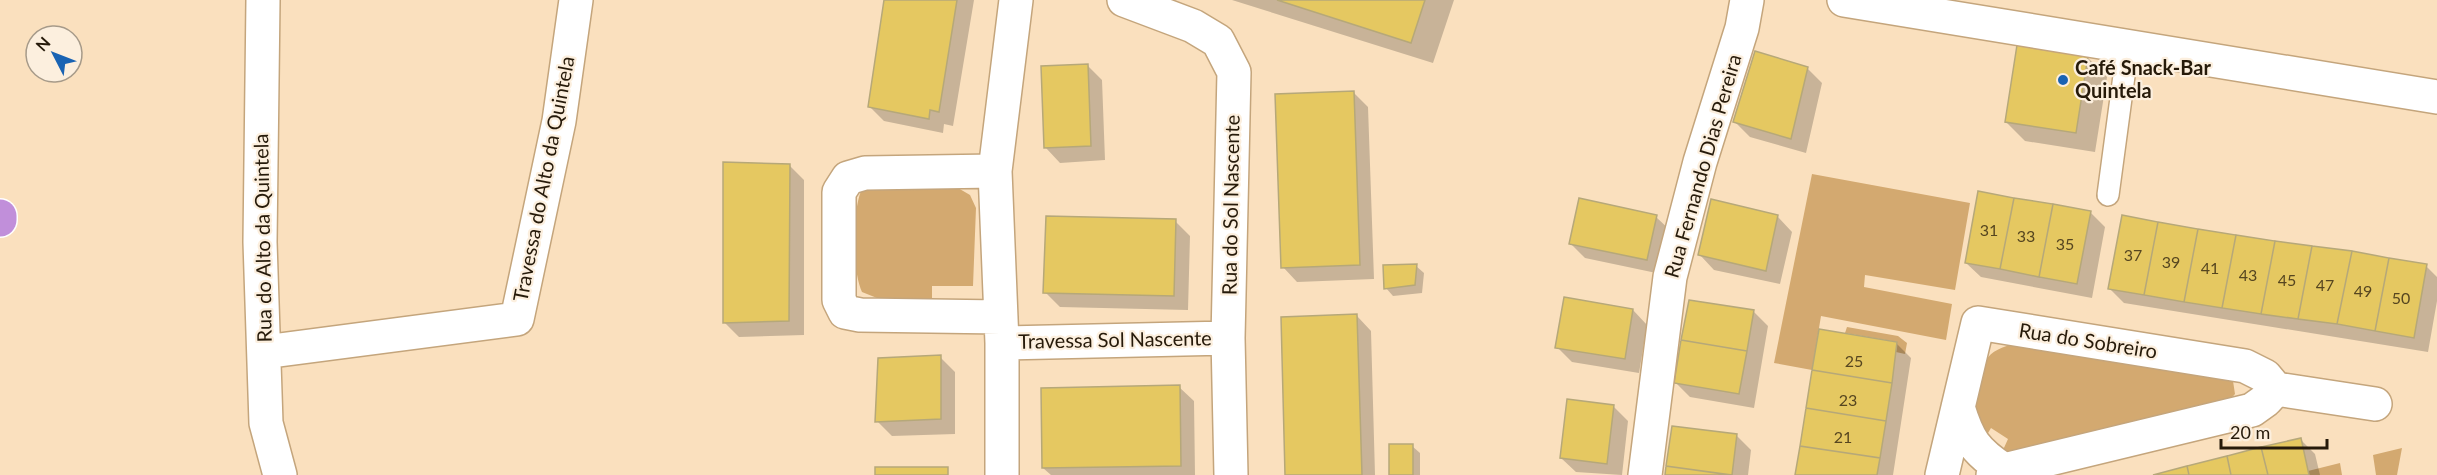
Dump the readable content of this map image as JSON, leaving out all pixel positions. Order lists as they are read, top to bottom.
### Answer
{
  "streets": {
    "street": [
      "Rua Fernando Dias Pereira",
      "Travessa do Alto da Quintela",
      "Rua do Sol Nascente",
      "Rua do Alto da Quintela",
      "Travessa Sol Nascente",
      "Rua do Sobreiro"
    ]
  },
  "crossings": [
    ["Travessa do Alto da Quintela", "Rua do Alto da Quintela"],
    ["Rua do Sol Nascente", "Travessa Sol Nascente"]
  ],
  "places": ["Café Snack-Bar Quintela"],
  "house_numbers": [
    "31",
    "33",
    "35",
    "37",
    "39",
    "41",
    "43",
    "45",
    "47",
    "49",
    "50",
    "25",
    "23",
    "21"
  ],
  "scale_bar": "20 m",
  "north": "top left"
}
